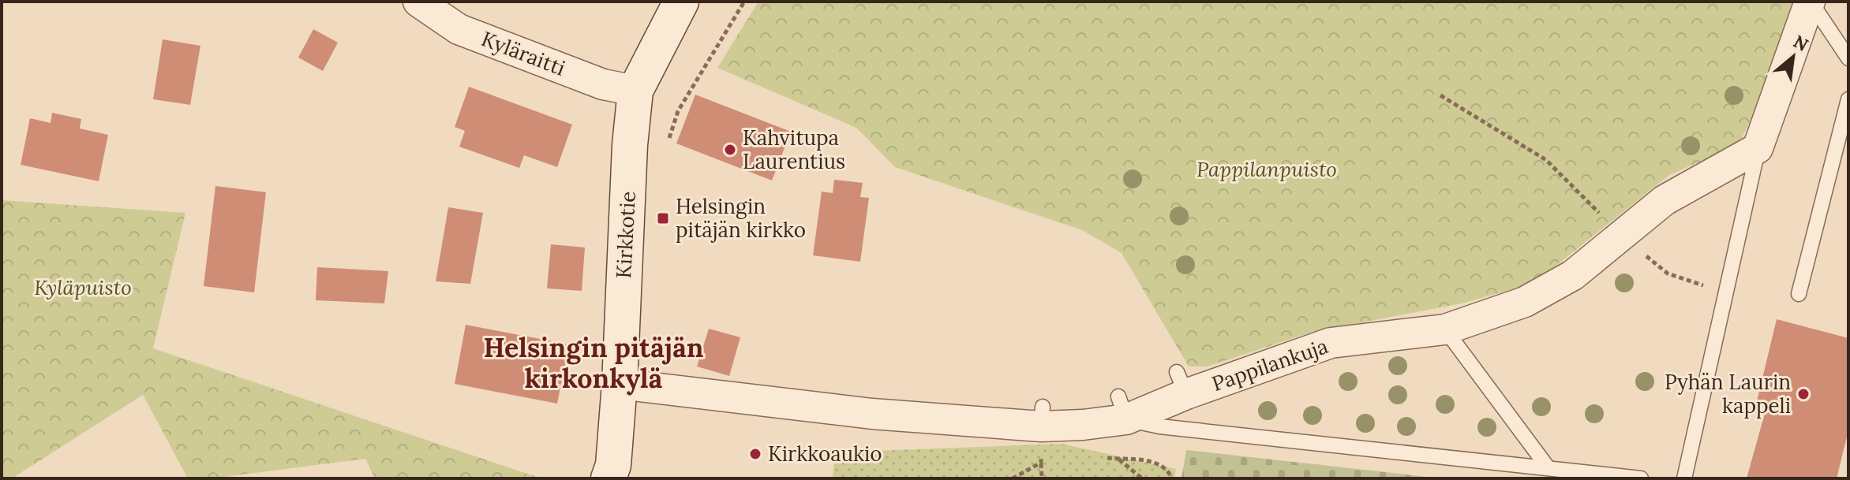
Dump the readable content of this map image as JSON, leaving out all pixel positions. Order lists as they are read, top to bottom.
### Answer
{
  "streets": {
    "street": ["Kyläraitti", "Kirkkotie", "Pappilankuja"]
  },
  "crossings": [
    ["Kyläraitti", "Kirkkotie"],
    ["Kirkkotie", "Pappilankuja"]
  ],
  "districts": ["Helsingin pitäjän kirkonkylä"],
  "parks": ["Pappilanpuisto", "Kyläpuisto"],
  "places": {
    "other": ["Kahvitupa Laurentius", "Pyhän Laurin kappeli", "Kirkkoaukio"],
    "transit": ["Helsingin pitäjän kirkko"]
  },
  "north": "top right"
}
